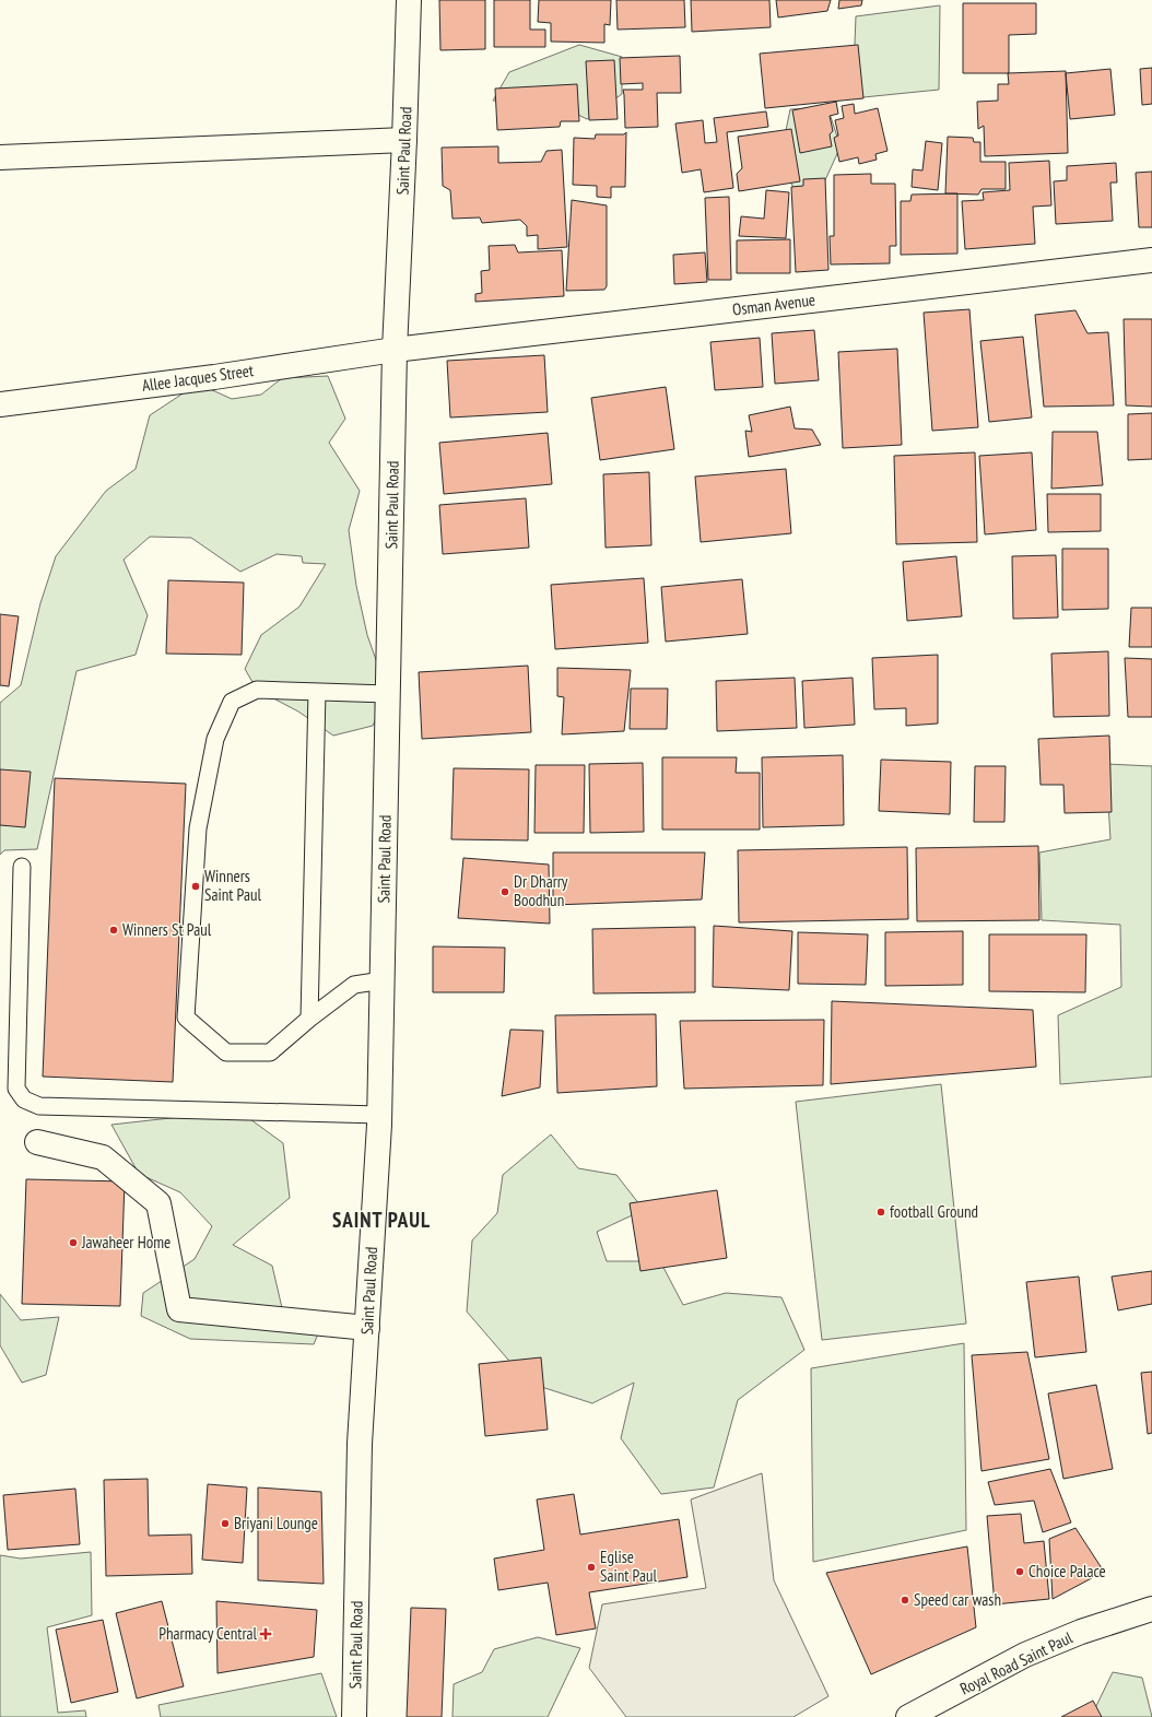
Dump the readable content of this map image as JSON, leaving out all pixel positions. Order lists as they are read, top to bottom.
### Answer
{
  "streets": {
    "main road": [
      "Saint Paul Road",
      "Osman Avenue",
      "Allee Jacques Street",
      "Royal Road Saint Paul"
    ]
  },
  "crossings": [
    ["Saint Paul Road", "Osman Avenue"],
    ["Saint Paul Road", "Allee Jacques Street"],
    ["Osman Avenue", "Allee Jacques Street"]
  ],
  "districts": ["SAINT PAUL"],
  "places": {
    "other": [
      "Winners Saint Paul",
      "Dr Dharry Boodhun",
      "Winners St Paul",
      "football Ground",
      "Jawaheer Home",
      "Briyani Lounge",
      "Eglise Saint Paul",
      "Choice Palace",
      "Speed car wash"
    ],
    "health": ["Pharmacy Central"]
  }
}
